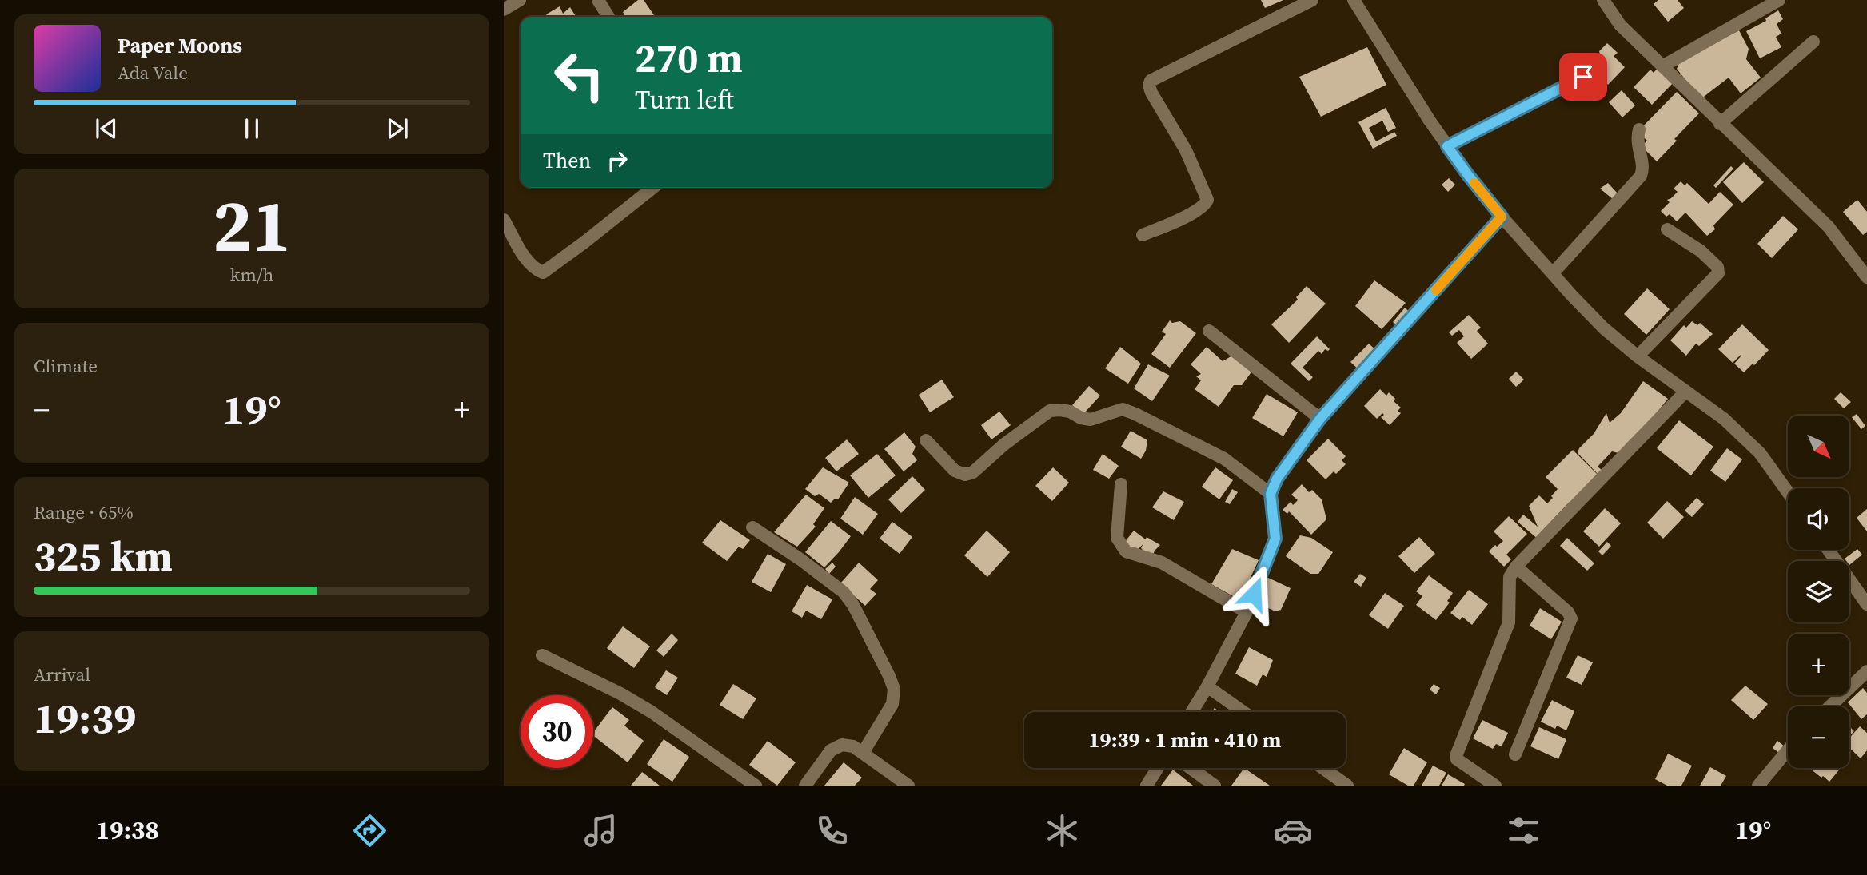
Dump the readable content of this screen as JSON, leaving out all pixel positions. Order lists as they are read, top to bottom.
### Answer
{
  "north": "bottom right",
  "page": {
    "turn": ["270 m", "Turn left"],
    "song": ["Paper Moons", "Ada Vale"],
    "then": "Then",
    "tile": [
      ["21", "km/h"],
      "Climate",
      ["Range · 65%", "325 km"],
      ["Arrival", "19:39"]
    ],
    "heat": ["−", "19°", "+"],
    "map_buttons": ["+", "−"],
    "limit": "30",
    "trip": "19:39 · 1 min · 410 m",
    "tabs": ["19:38", "19°"]
  }
}
